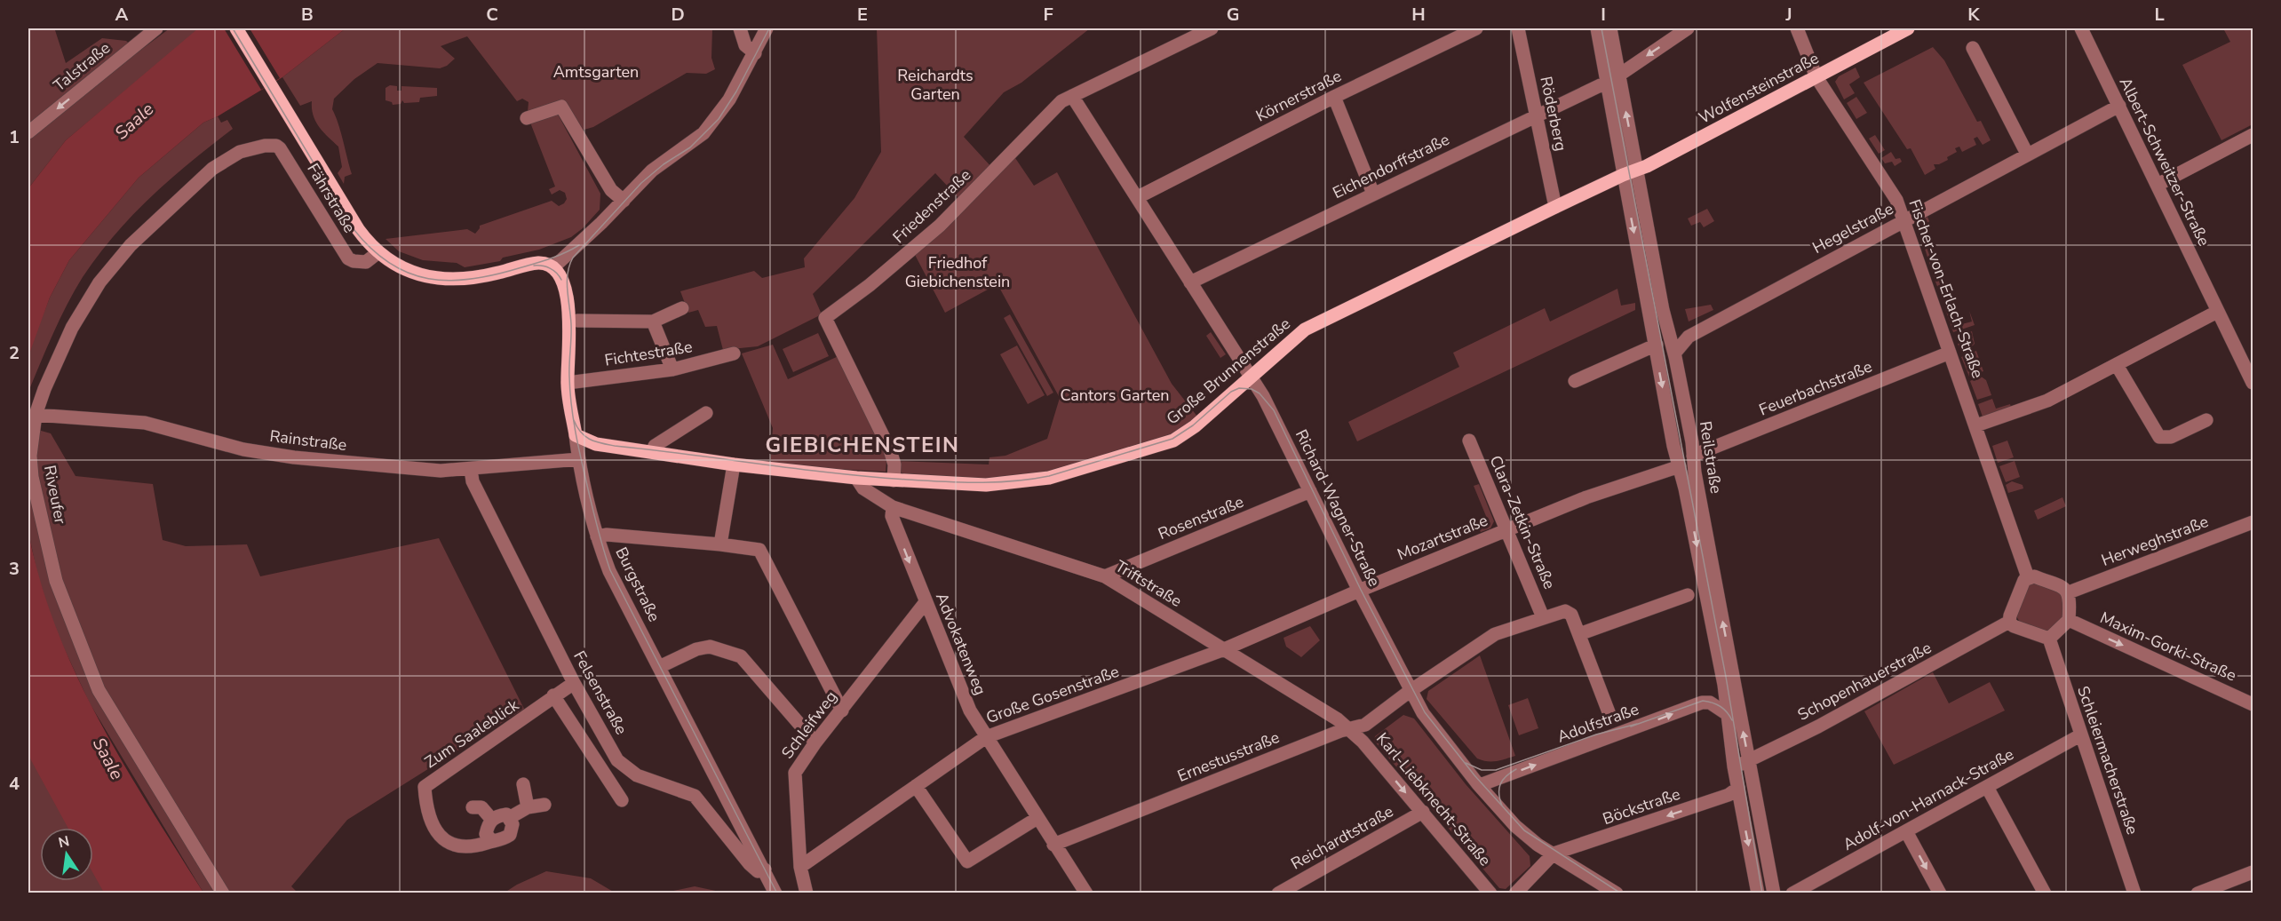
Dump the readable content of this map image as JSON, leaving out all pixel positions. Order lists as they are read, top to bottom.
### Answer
{
  "streets": {
    "main road": [
      "Wolfensteinstraße",
      "Fährstraße",
      "Große Brunnenstraße",
      "Burgstraße"
    ],
    "street": [
      "Talstraße",
      "Körnerstraße",
      "Röderberg",
      "Albert-Schweitzer-Straße",
      "Eichendorffstraße",
      "Friedenstraße",
      "Hegelstraße",
      "Fischer-von-Erlach-Straße",
      "Fichtestraße",
      "Feuerbachstraße",
      "Rainstraße",
      "Reilstraße",
      "Riveufer",
      "Richard-Wagner-Straße",
      "Rosenstraße",
      "Clara-Zetkin-Straße",
      "Mozartstraße",
      "Herweghstraße",
      "Triftstraße",
      "Advokatenweg",
      "Maxim-Gorki-Straße",
      "Schopenhauerstraße",
      "Felsenstraße",
      "Große Gosenstraße",
      "Adolfstraße",
      "Schleifweg",
      "Zum Saaleblick",
      "Ernestusstraße",
      "Schleiermacherstraße",
      "Karl-Liebknecht-Straße",
      "Adolf-von-Harnack-Straße",
      "Böckstraße",
      "Reichardtstraße"
    ]
  },
  "crossings": [
    ["Wolfensteinstraße", "Fischer-von-Erlach-Straße"],
    ["Wolfensteinstraße", "Große Brunnenstraße"],
    ["Wolfensteinstraße", "Reilstraße"],
    ["Körnerstraße", "Richard-Wagner-Straße"],
    ["Röderberg", "Eichendorffstraße"],
    ["Röderberg", "Große Brunnenstraße"],
    ["Albert-Schweitzer-Straße", "Hegelstraße"],
    ["Eichendorffstraße", "Reilstraße"],
    ["Eichendorffstraße", "Richard-Wagner-Straße"],
    ["Fährstraße", "Riveufer"],
    ["Fährstraße", "Burgstraße"],
    ["Friedenstraße", "Große Brunnenstraße"],
    ["Friedenstraße", "Richard-Wagner-Straße"],
    ["Hegelstraße", "Fischer-von-Erlach-Straße"],
    ["Hegelstraße", "Reilstraße"],
    ["Fischer-von-Erlach-Straße", "Feuerbachstraße"],
    ["Fischer-von-Erlach-Straße", "Herweghstraße"],
    ["Fischer-von-Erlach-Straße", "Maxim-Gorki-Straße"],
    ["Fischer-von-Erlach-Straße", "Schopenhauerstraße"],
    ["Fischer-von-Erlach-Straße", "Schleiermacherstraße"],
    ["Fichtestraße", "Burgstraße"],
    ["Große Brunnenstraße", "Reilstraße"],
    ["Große Brunnenstraße", "Richard-Wagner-Straße"],
    ["Große Brunnenstraße", "Triftstraße"],
    ["Große Brunnenstraße", "Burgstraße"],
    ["Feuerbachstraße", "Reilstraße"],
    ["Rainstraße", "Riveufer"],
    ["Rainstraße", "Burgstraße"],
    ["Rainstraße", "Felsenstraße"],
    ["Reilstraße", "Mozartstraße"],
    ["Reilstraße", "Schopenhauerstraße"],
    ["Reilstraße", "Adolfstraße"],
    ["Reilstraße", "Böckstraße"],
    ["Richard-Wagner-Straße", "Rosenstraße"],
    ["Richard-Wagner-Straße", "Mozartstraße"],
    ["Richard-Wagner-Straße", "Adolfstraße"],
    ["Richard-Wagner-Straße", "Ernestusstraße"],
    ["Richard-Wagner-Straße", "Böckstraße"],
    ["Rosenstraße", "Triftstraße"],
    ["Clara-Zetkin-Straße", "Mozartstraße"],
    ["Clara-Zetkin-Straße", "Ernestusstraße"],
    ["Mozartstraße", "Triftstraße"],
    ["Mozartstraße", "Große Gosenstraße"],
    ["Herweghstraße", "Maxim-Gorki-Straße"],
    ["Herweghstraße", "Schopenhauerstraße"],
    ["Herweghstraße", "Schleiermacherstraße"],
    ["Triftstraße", "Advokatenweg"],
    ["Triftstraße", "Große Gosenstraße"],
    ["Triftstraße", "Ernestusstraße"],
    ["Triftstraße", "Karl-Liebknecht-Straße"],
    ["Burgstraße", "Felsenstraße"],
    ["Advokatenweg", "Große Gosenstraße"],
    ["Advokatenweg", "Schleifweg"],
    ["Advokatenweg", "Ernestusstraße"],
    ["Maxim-Gorki-Straße", "Schopenhauerstraße"],
    ["Maxim-Gorki-Straße", "Schleiermacherstraße"],
    ["Schopenhauerstraße", "Schleiermacherstraße"],
    ["Felsenstraße", "Zum Saaleblick"],
    ["Große Gosenstraße", "Schleifweg"],
    ["Ernestusstraße", "Karl-Liebknecht-Straße"],
    ["Schleiermacherstraße", "Adolf-von-Harnack-Straße"],
    ["Karl-Liebknecht-Straße", "Reichardtstraße"]
  ],
  "one_way": [
    "Talstraße",
    "Maxim-Gorki-Straße",
    "Karl-Liebknecht-Straße",
    "Böckstraße"
  ],
  "districts": ["GIEBICHENSTEIN"],
  "water": ["Saale"],
  "parks": [
    "Amtsgarten",
    "Reichardts Garten",
    "Friedhof Giebichenstein",
    "Cantors Garten"
  ],
  "north": "top",
  "grid": {
    "columns": [
      "A",
      "B",
      "C",
      "D",
      "E",
      "F",
      "G",
      "H",
      "I",
      "J",
      "K",
      "L"
    ],
    "rows": [
      "1",
      "2",
      "3",
      "4"
    ]
  }
}
